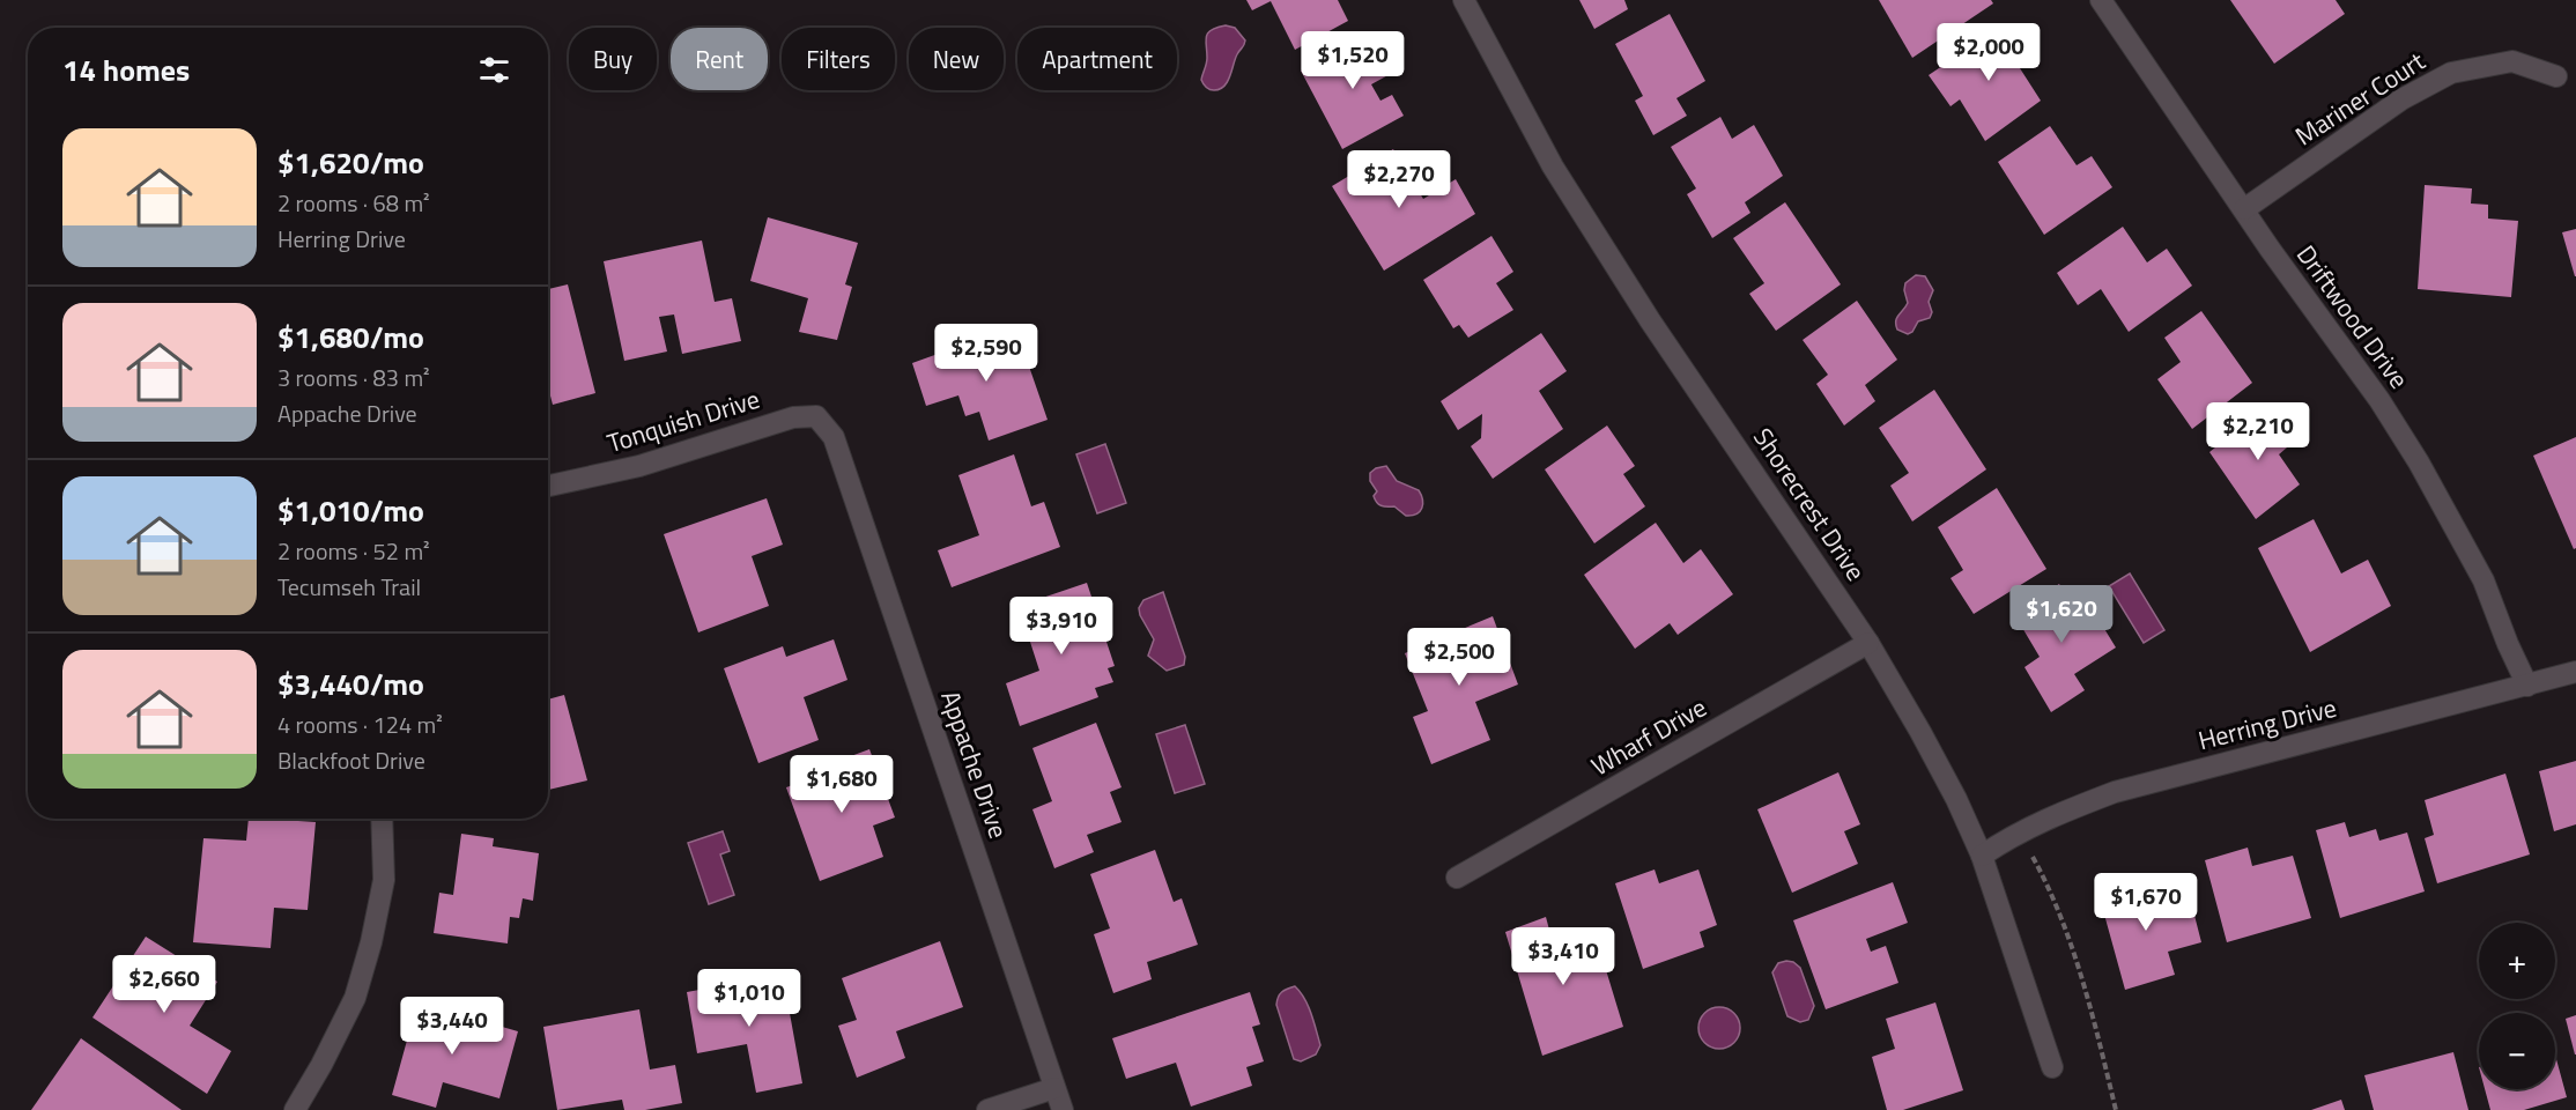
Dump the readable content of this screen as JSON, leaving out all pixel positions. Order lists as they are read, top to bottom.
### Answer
{
  "streets": {
    "street": [
      "Mariner Court",
      "Driftwood Drive",
      "Tonquish Drive",
      "Shorecrest Drive",
      "Herring Drive",
      "Wharf Drive",
      "Appache Drive"
    ]
  },
  "crossings": [
    ["Mariner Court", "Driftwood Drive"],
    ["Driftwood Drive", "Herring Drive"],
    ["Tonquish Drive", "Appache Drive"],
    ["Shorecrest Drive", "Herring Drive"],
    ["Shorecrest Drive", "Wharf Drive"]
  ],
  "page": {
    "price": [
      "$2,000",
      "$1,520",
      "$2,270",
      "$2,590",
      "$2,210",
      "$1,620",
      "$3,910",
      "$2,500",
      "$1,680",
      "$1,670",
      "$3,410",
      "$2,660",
      "$1,010",
      "$3,440"
    ],
    "chip": [
      "Buy",
      "Rent",
      "Filters",
      "New",
      "Apartment"
    ],
    "heading": "14 homes",
    "list": [
      {
        "name": "$1,620/mo",
        "note": "2 rooms · 68 m² · Herring Drive"
      },
      {
        "name": "$1,680/mo",
        "note": "3 rooms · 83 m² · Appache Drive"
      },
      {
        "name": "$1,010/mo",
        "note": "2 rooms · 52 m² · Tecumseh Trail"
      },
      {
        "name": "$3,440/mo",
        "note": "4 rooms · 124 m² · Blackfoot Drive"
      }
    ],
    "map_buttons": ["+", "−"]
  }
}
